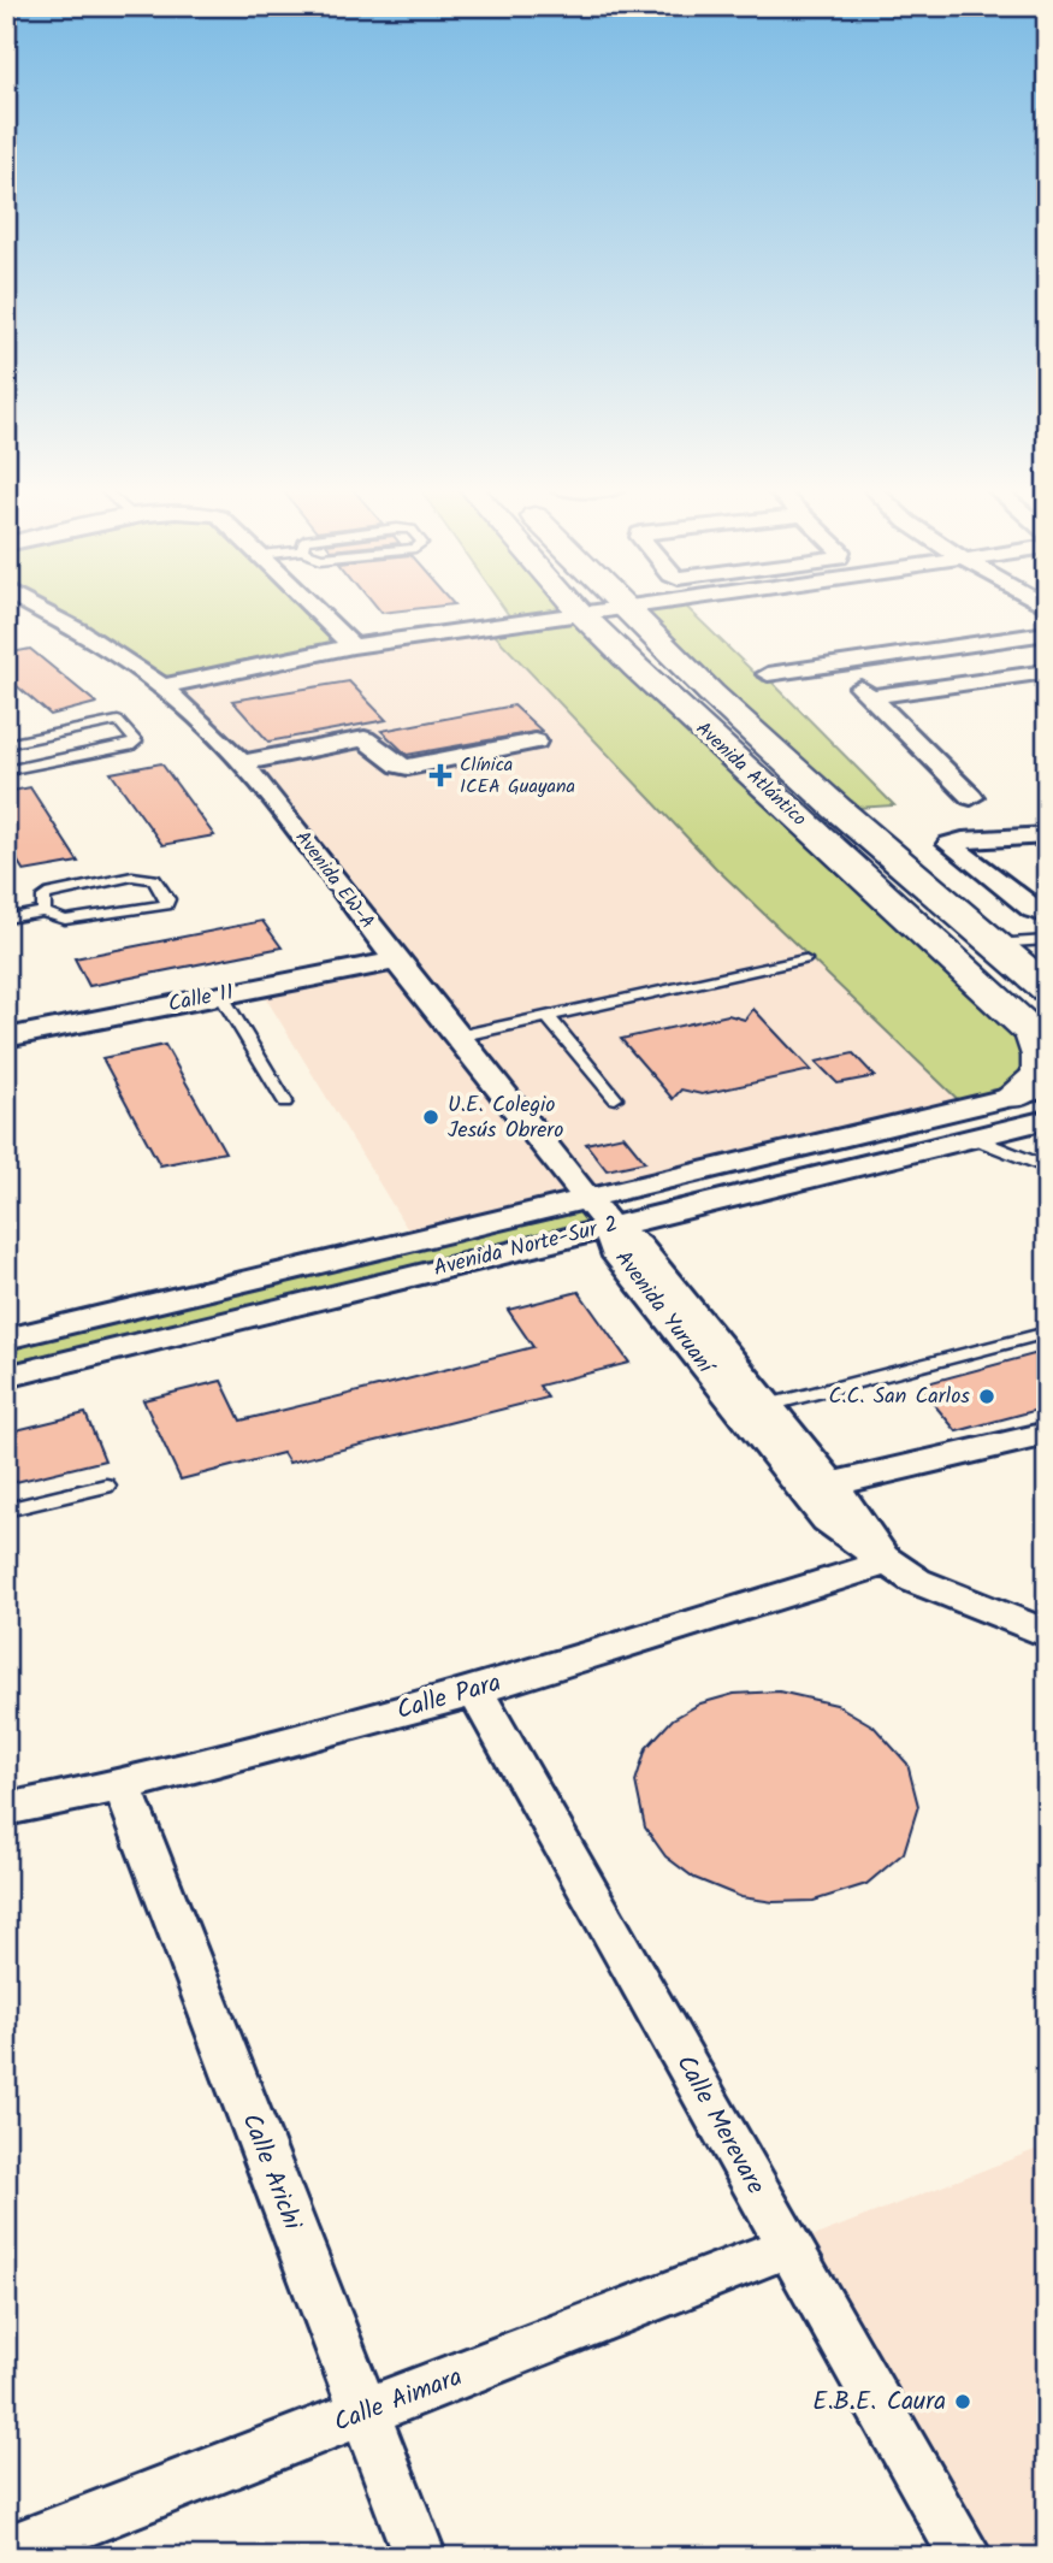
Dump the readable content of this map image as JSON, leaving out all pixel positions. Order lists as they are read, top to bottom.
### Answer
{
  "streets": {
    "main road": ["Avenida Atlántico"],
    "street": [
      "Avenida EW-A",
      "Calle 11",
      "Avenida Norte-Sur 2",
      "Avenida Yuruaní",
      "Calle Para",
      "Calle Merevare",
      "Calle Arichi",
      "Calle Aimara"
    ]
  },
  "crossings": [
    ["Avenida EW-A", "Calle 11"],
    ["Avenida EW-A", "Avenida Norte-Sur 2"],
    ["Avenida EW-A", "Avenida Yuruaní"],
    ["Avenida Norte-Sur 2", "Avenida Yuruaní"],
    ["Avenida Yuruaní", "Calle Para"],
    ["Calle Para", "Calle Merevare"],
    ["Calle Para", "Calle Arichi"],
    ["Calle Merevare", "Calle Aimara"],
    ["Calle Arichi", "Calle Aimara"]
  ],
  "places": {
    "health": ["Clínica ICEA Guayana"],
    "other": ["U.E. Colegio Jesús Obrero", "C.C. San Carlos", "E.B.E. Caura"]
  }
}
